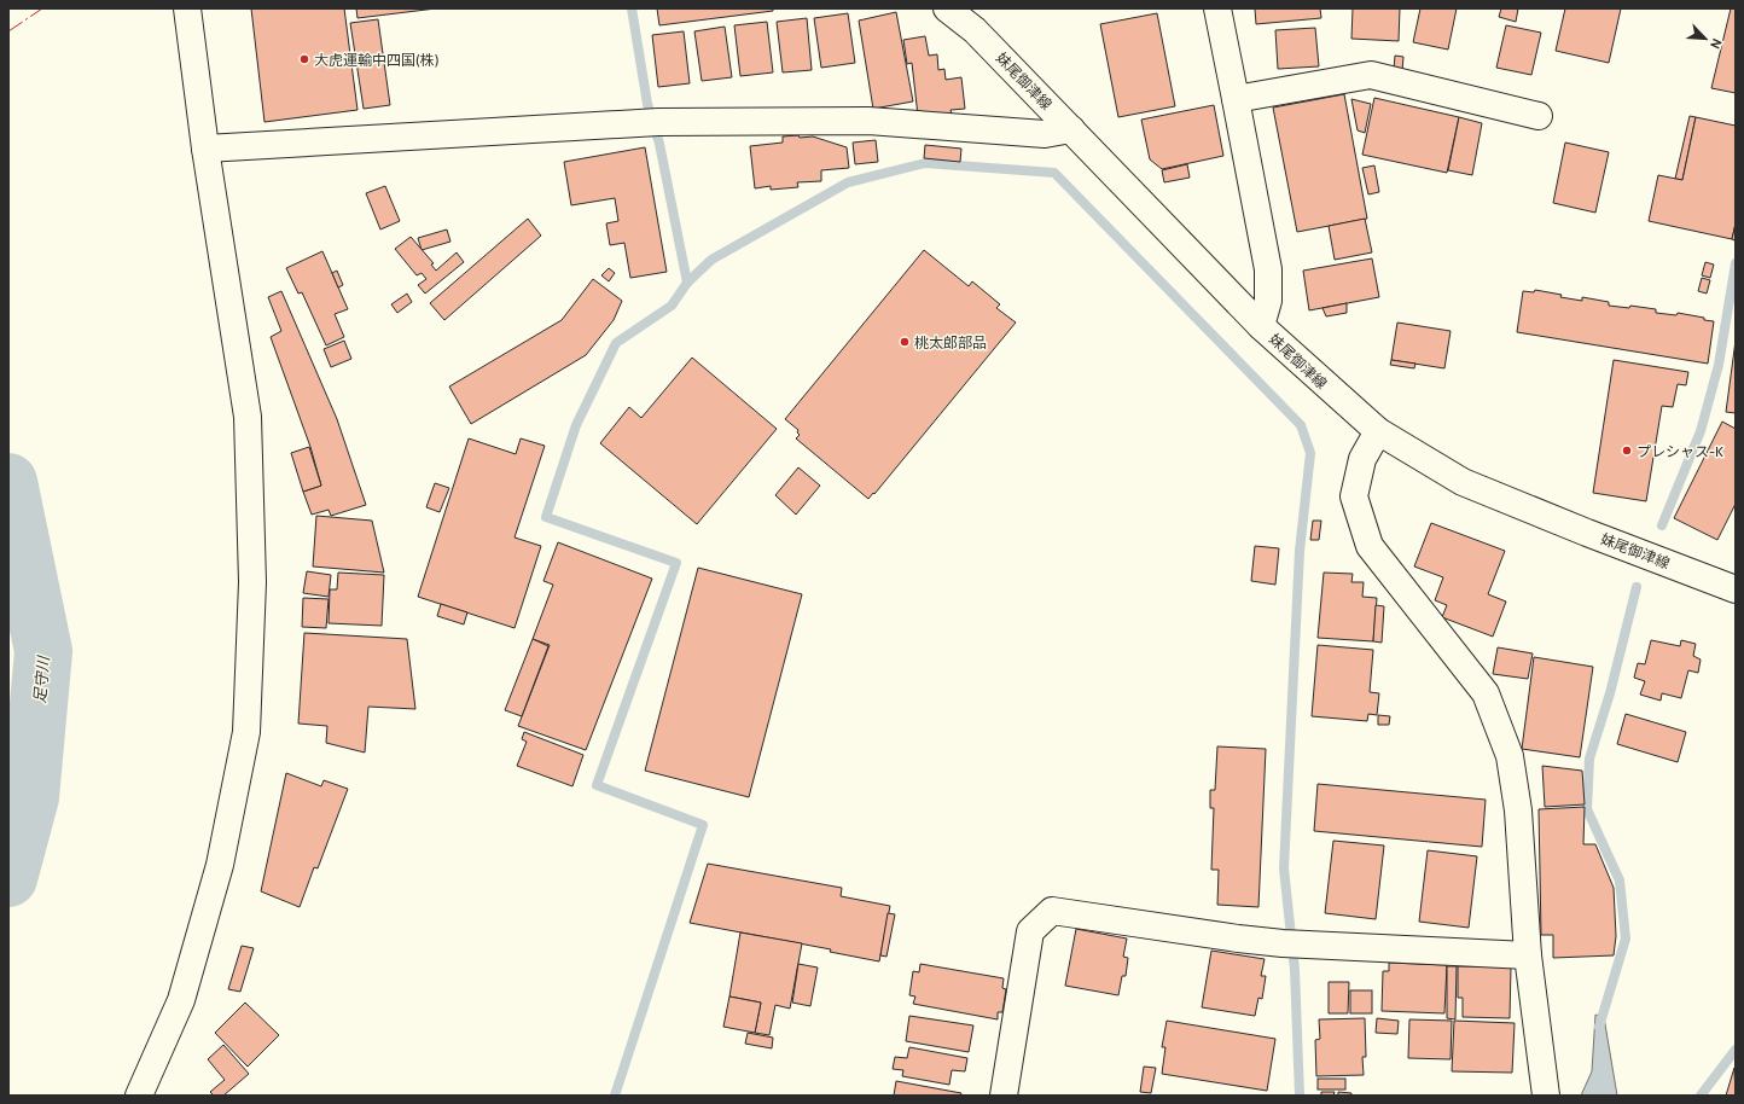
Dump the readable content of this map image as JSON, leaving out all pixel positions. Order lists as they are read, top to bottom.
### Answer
{
  "streets": {
    "street": ["妹尾御津線"]
  },
  "water": ["足守川"],
  "places": ["大虎運輸中四国(株)", "桃太郎部品", "プレシャス-K"],
  "north": "bottom right"
}
